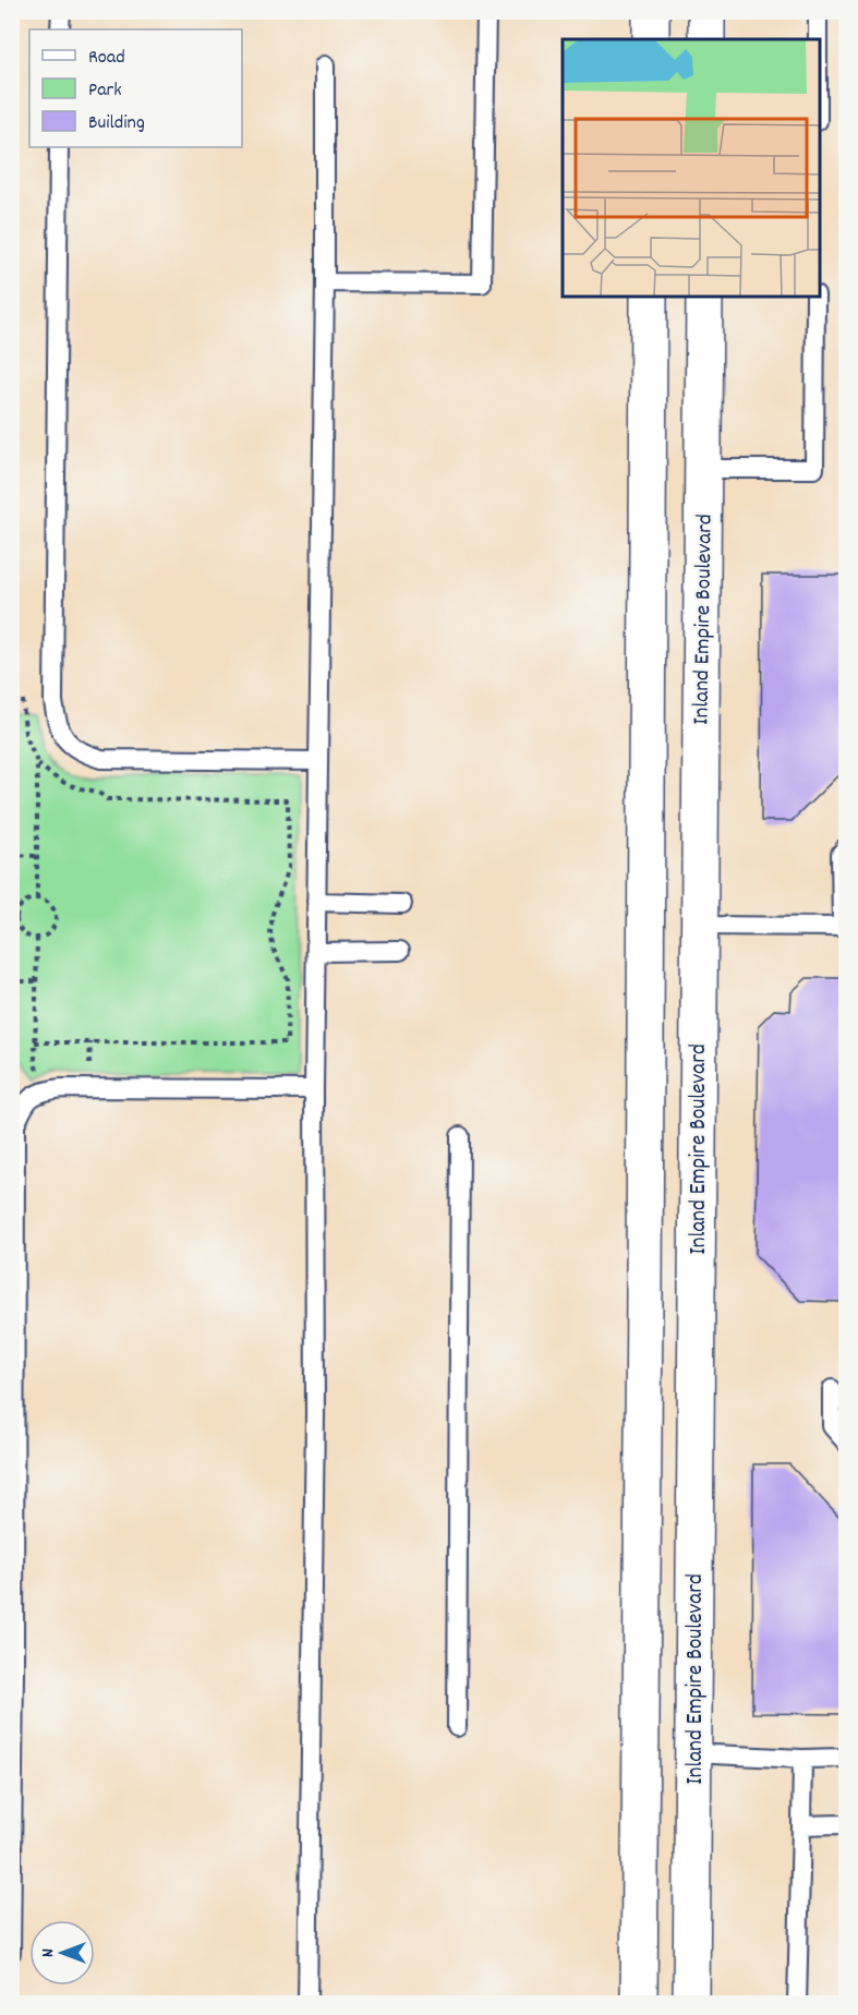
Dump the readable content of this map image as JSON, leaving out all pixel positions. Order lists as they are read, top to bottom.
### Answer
{
  "streets": {
    "main road": ["Inland Empire Boulevard"]
  },
  "legend": ["Road", "Park", "Building"],
  "north": "left"
}
